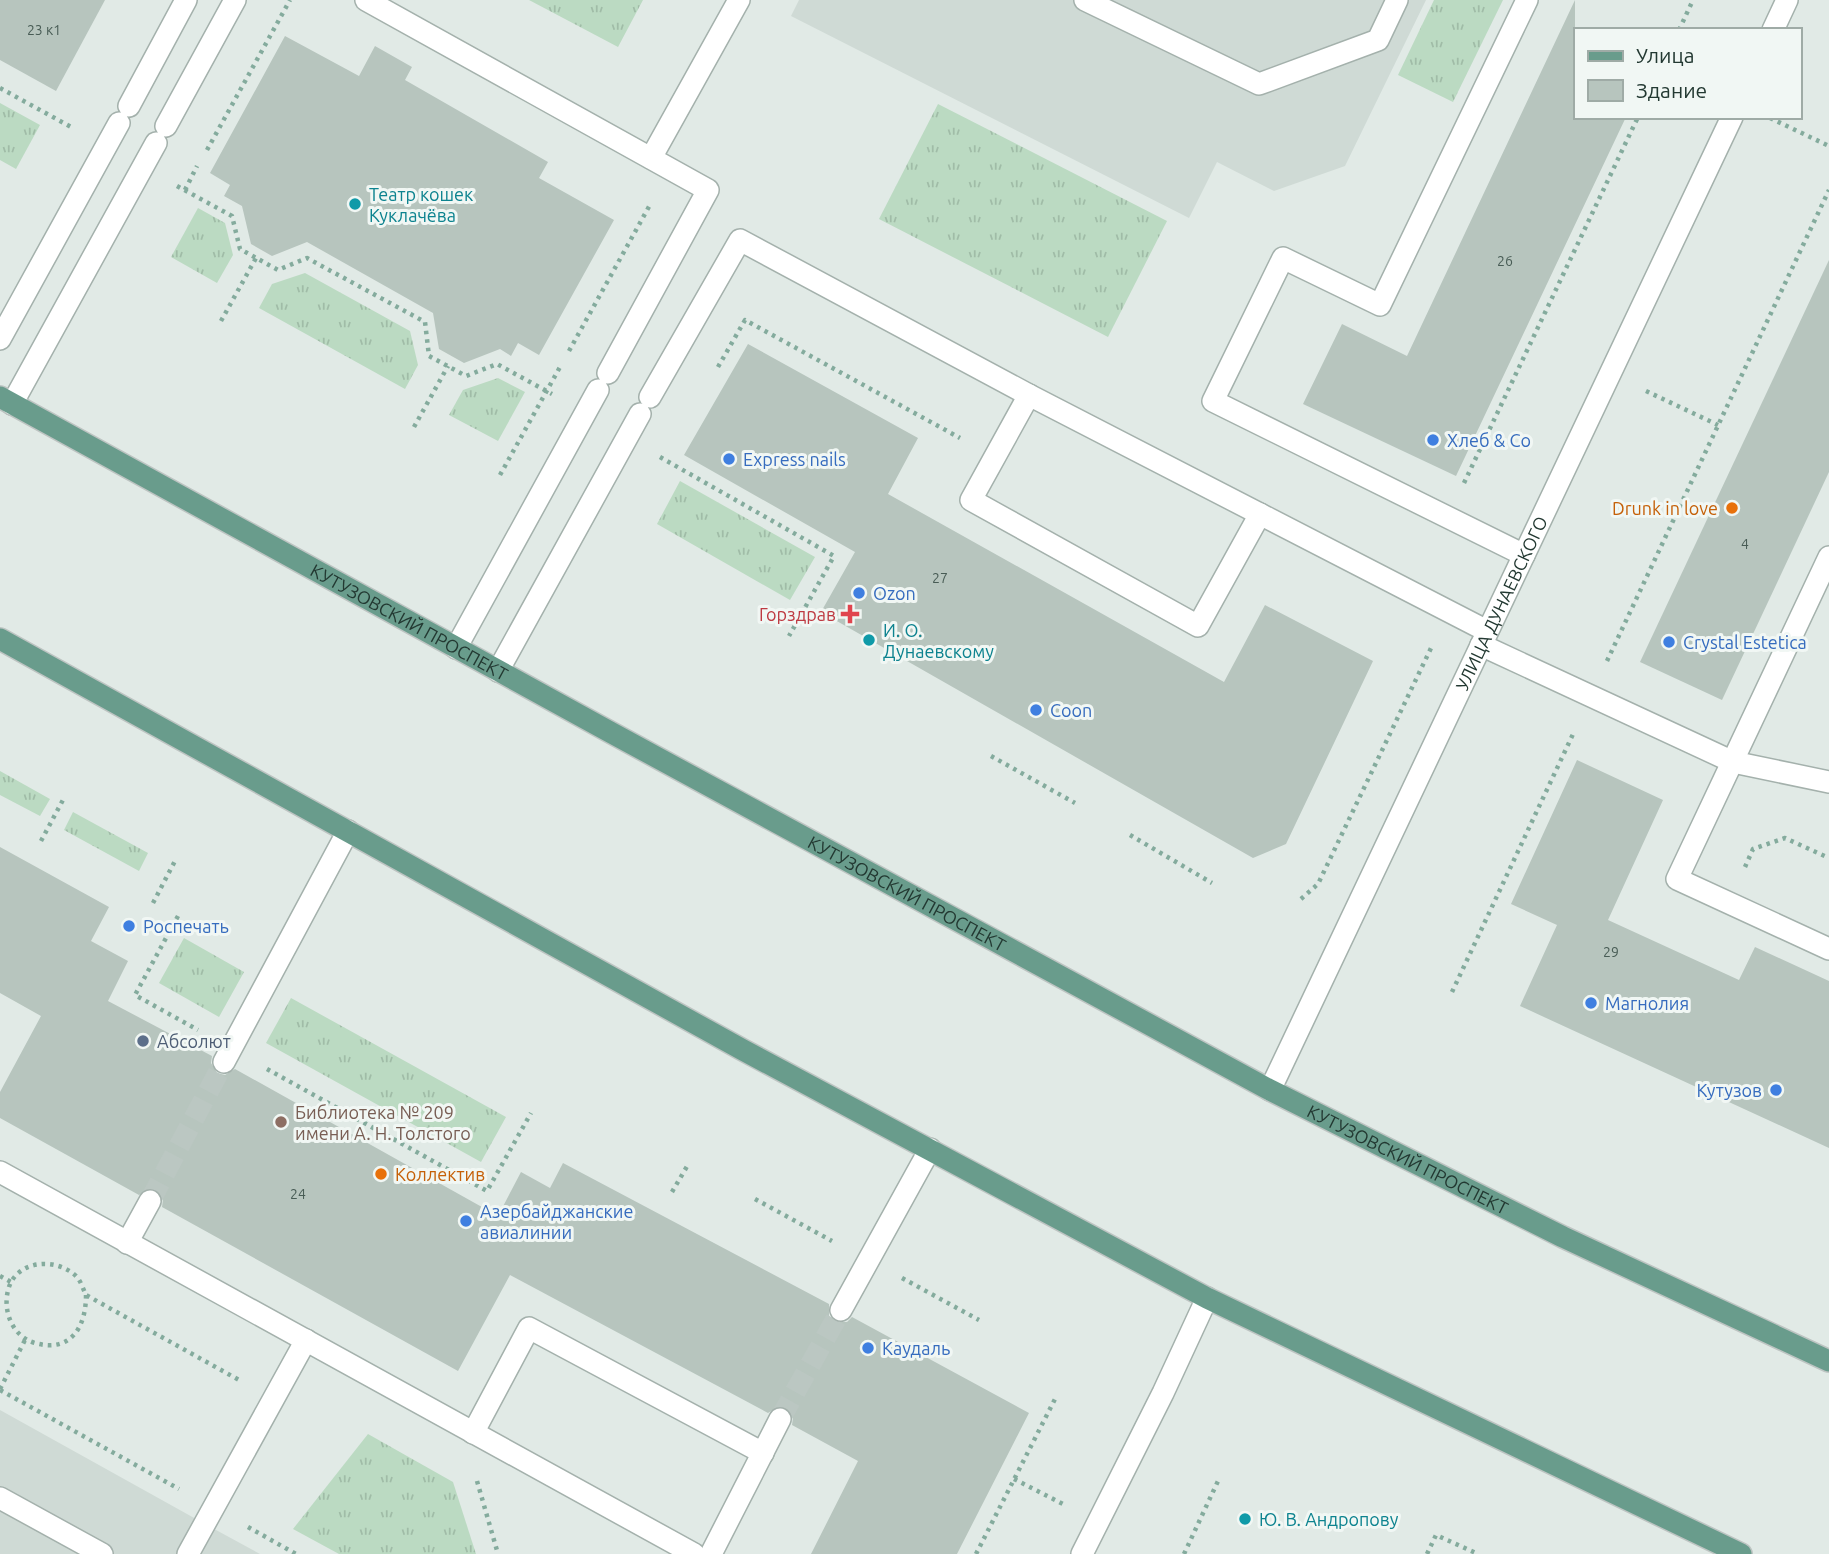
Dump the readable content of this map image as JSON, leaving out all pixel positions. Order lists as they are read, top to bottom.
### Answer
{
  "streets": {
    "main road": ["КУТУЗОВСКИЙ ПРОСПЕКТ"],
    "street": ["УЛИЦА ДУНАЕВСКОГО"]
  },
  "crossings": [
    ["УЛИЦА ДУНАЕВСКОГО", "КУТУЗОВСКИЙ ПРОСПЕКТ"]
  ],
  "places": {
    "other": [
      "Театр кошек Куклачёва",
      "Хлеб & Co",
      "Express nails",
      "Drunk in love",
      "Ozon",
      "И. О. Дунаевскому",
      "Crystal Estetica",
      "Coon",
      "Роспечать",
      "Магнолия",
      "Абсолют",
      "Кутузов",
      "Библиотека № 209 имени А. Н. Толстого",
      "Коллектив",
      "Азербайджанские авиалинии",
      "Каудаль",
      "Ю. В. Андропову"
    ],
    "health": ["Горздрав"]
  },
  "house_numbers": [
    "23 к1",
    "26",
    "4",
    "27",
    "29",
    "24"
  ],
  "legend": ["Улица", "Здание"]
}
